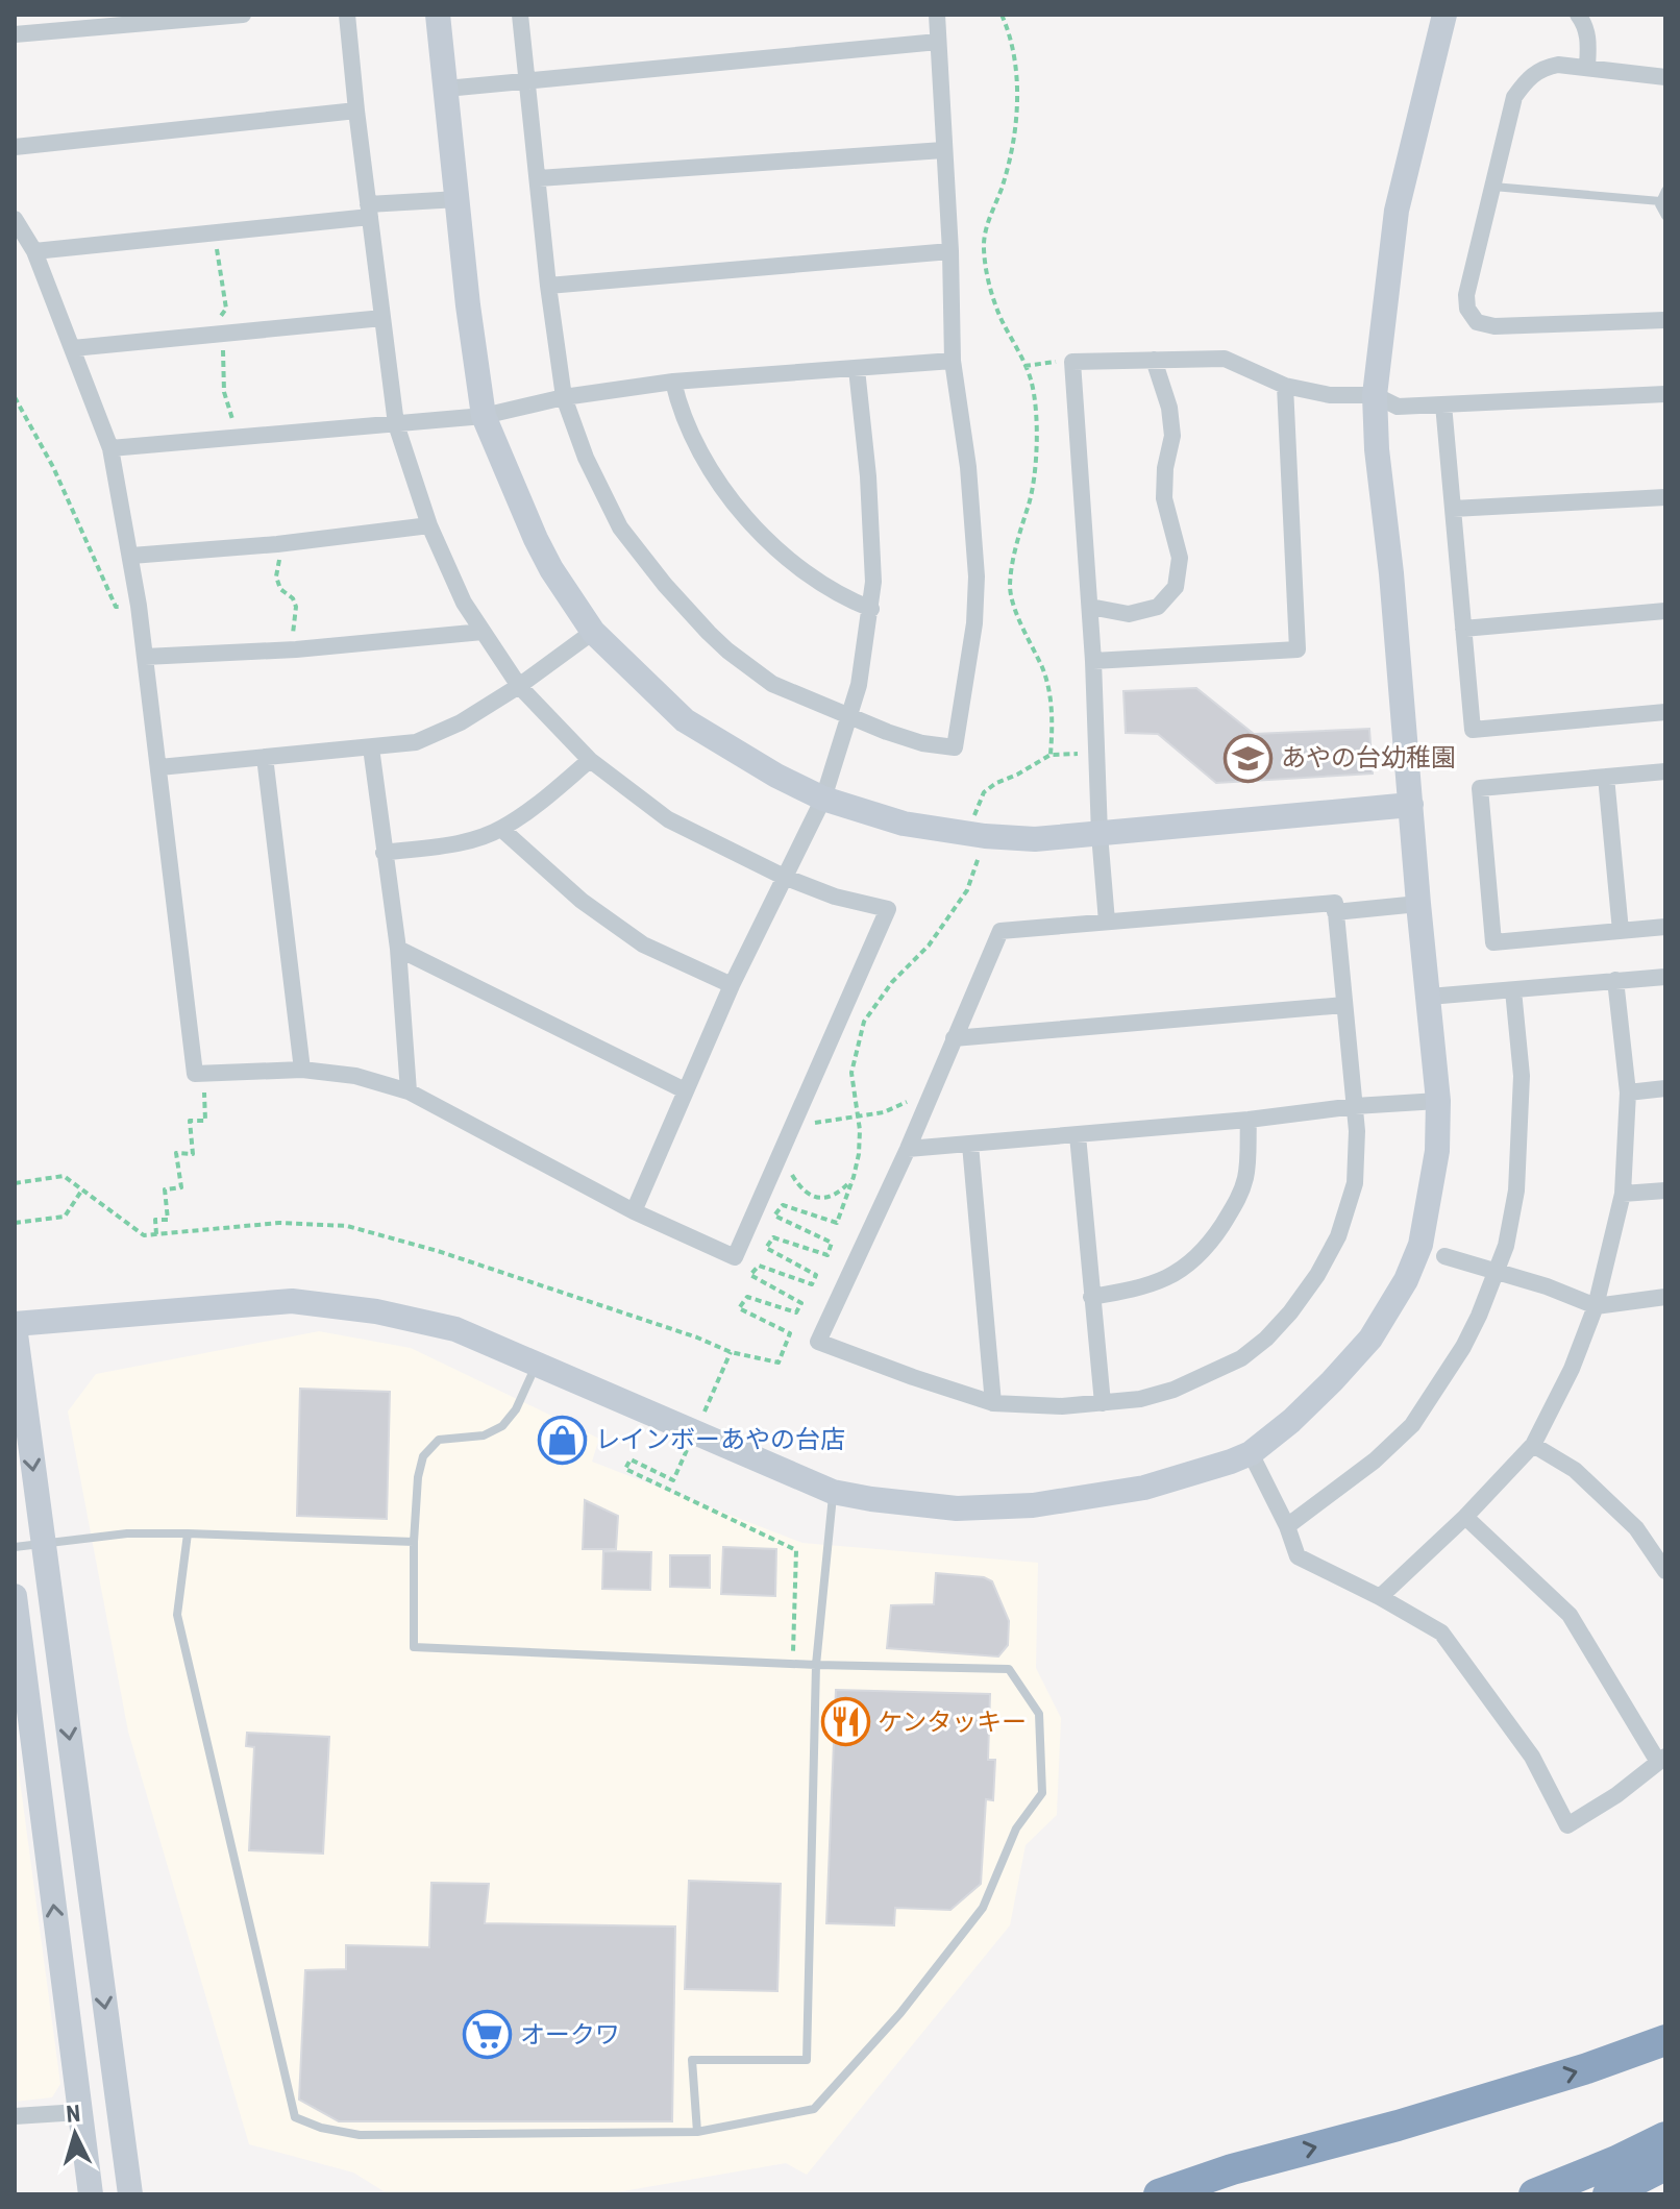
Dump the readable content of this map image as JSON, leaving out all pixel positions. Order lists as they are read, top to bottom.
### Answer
{
  "places": {
    "school or university": ["あやの台幼稚園"],
    "shop": ["レインボーあやの台店"],
    "restaurant": ["ケンタッキー"],
    "supermarket": ["オークワ"]
  },
  "north": "top"
}
